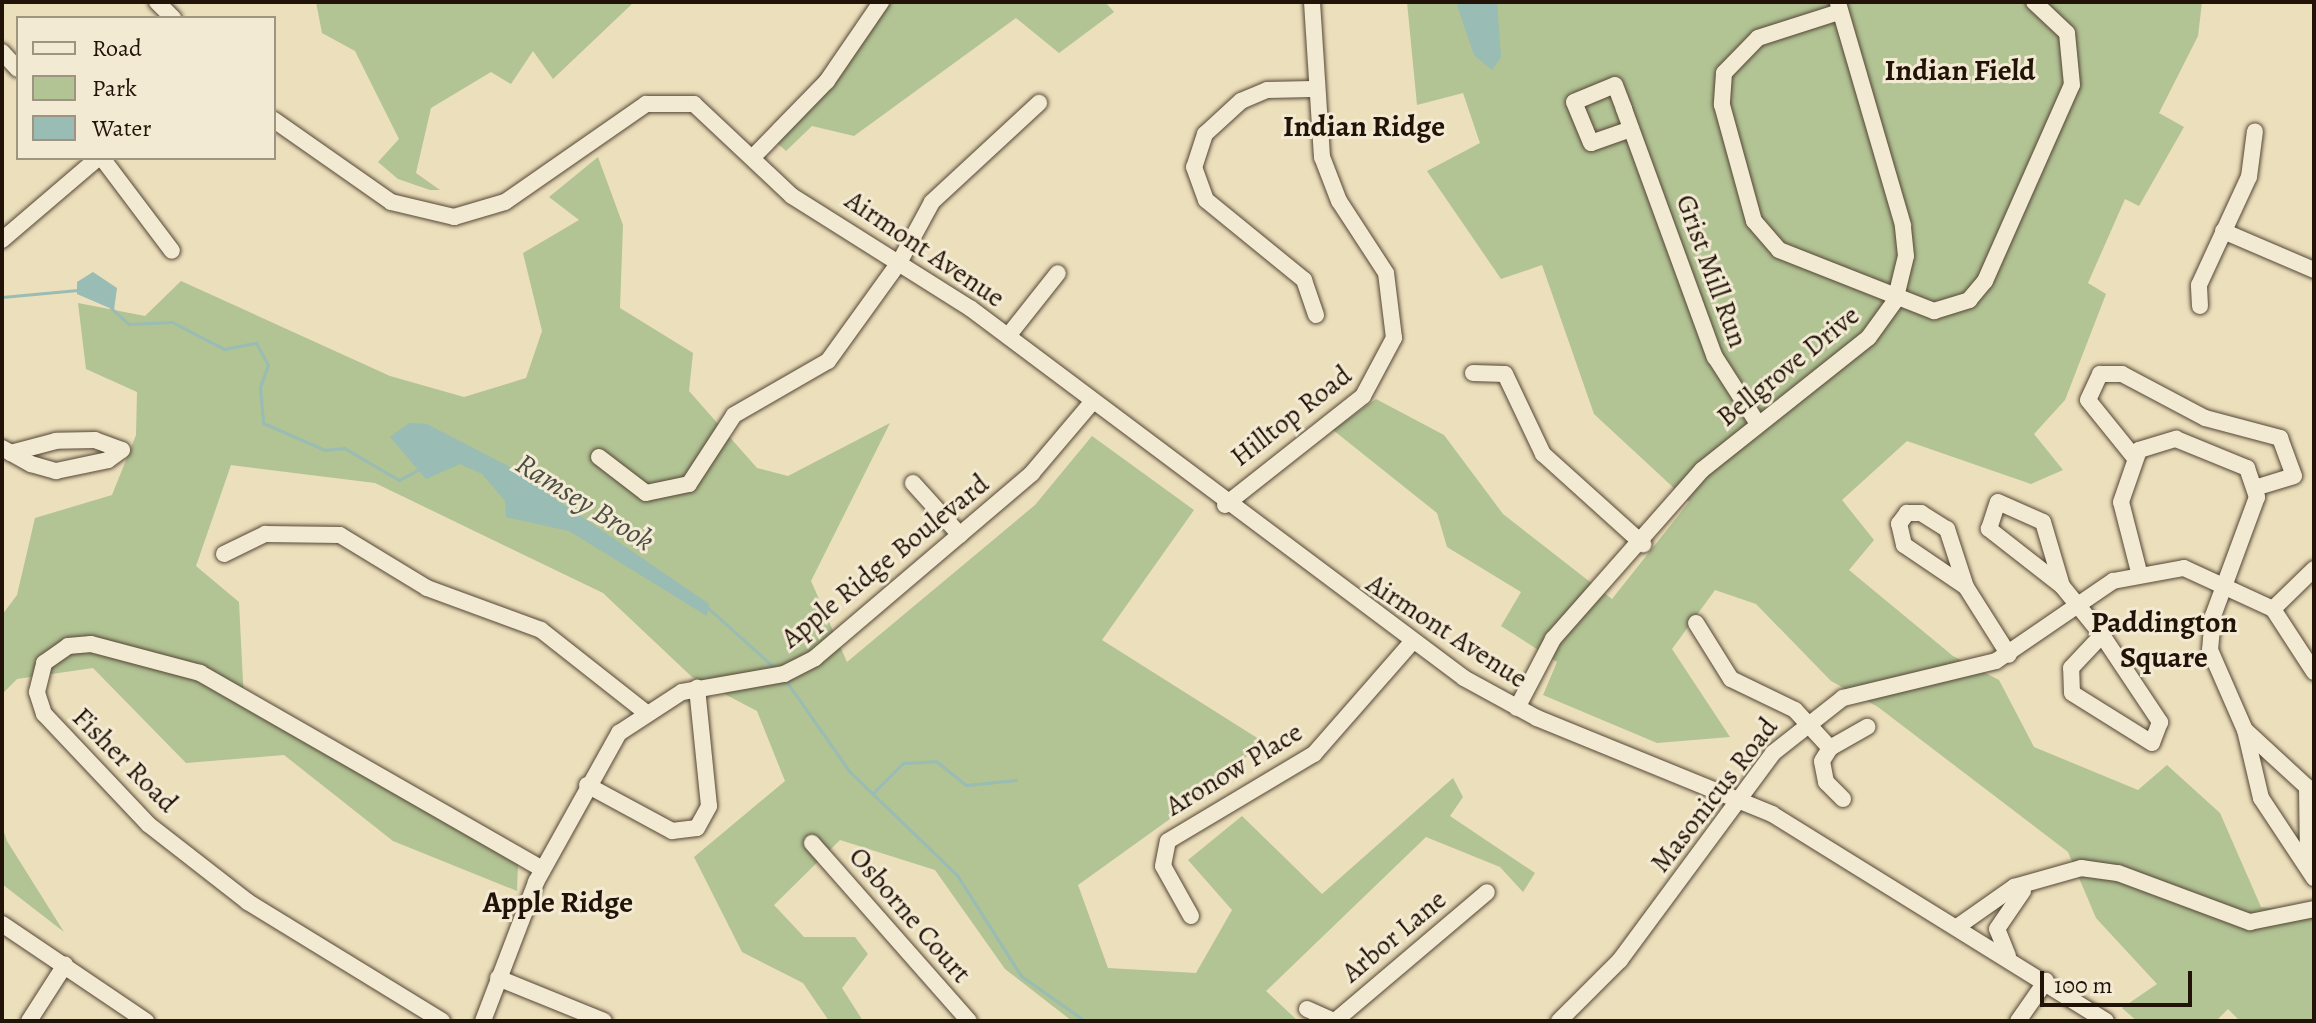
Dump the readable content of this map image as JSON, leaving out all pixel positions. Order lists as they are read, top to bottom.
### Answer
{
  "streets": {
    "street": [
      "Airmont Avenue",
      "Grist Mill Run",
      "Bellgrove Drive",
      "Hilltop Road",
      "Apple Ridge Boulevard",
      "Fisher Road",
      "Aronow Place",
      "Masonicus Road",
      "Osborne Court",
      "Arbor Lane"
    ]
  },
  "crossings": [
    ["Airmont Avenue", "Bellgrove Drive"],
    ["Airmont Avenue", "Hilltop Road"],
    ["Airmont Avenue", "Apple Ridge Boulevard"],
    ["Airmont Avenue", "Aronow Place"],
    ["Airmont Avenue", "Masonicus Road"],
    ["Grist Mill Run", "Bellgrove Drive"],
    ["Apple Ridge Boulevard", "Fisher Road"]
  ],
  "districts": [
    "Indian Field",
    "Indian Ridge",
    "Paddington Square",
    "Apple Ridge"
  ],
  "water": ["Ramsey Brook"],
  "legend": ["Road", "Park", "Water"],
  "scale_bar": "100 m"
}
